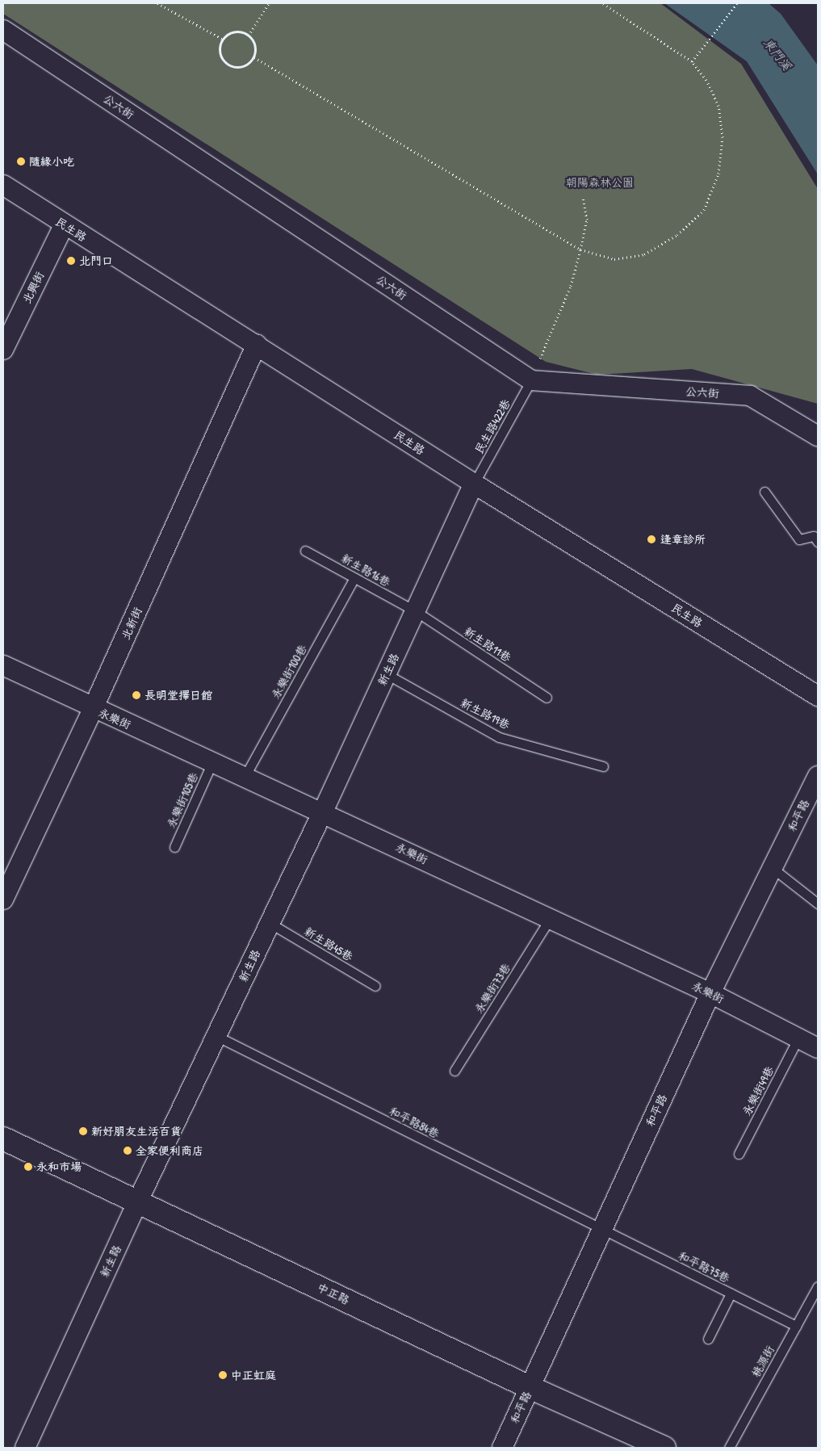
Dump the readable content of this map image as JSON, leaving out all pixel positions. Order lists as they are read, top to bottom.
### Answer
{
  "streets": {
    "street": [
      "公六街",
      "民生路",
      "北興街",
      "北新街",
      "新生路",
      "永樂街",
      "和平路",
      "中正路"
    ],
    "lane": [
      "民生路422巷",
      "新生路16巷",
      "新生路11巷",
      "永樂街100巷",
      "新生路19巷",
      "永樂街105巷",
      "新生路45巷",
      "永樂街73巷",
      "永樂街49巷",
      "和平路84巷",
      "和平路75巷",
      "桃源街"
    ]
  },
  "crossings": [
    ["公六街", "民生路422巷"],
    ["民生路", "北興街"],
    ["民生路", "民生路422巷"],
    ["民生路", "北新街"],
    ["民生路", "新生路"],
    ["民生路422巷", "新生路"],
    ["新生路16巷", "新生路11巷"],
    ["新生路16巷", "新生路"],
    ["新生路16巷", "永樂街100巷"],
    ["北新街", "永樂街"],
    ["新生路11巷", "新生路"],
    ["新生路", "新生路19巷"],
    ["新生路", "永樂街"],
    ["新生路", "新生路45巷"],
    ["新生路", "和平路84巷"],
    ["新生路", "中正路"],
    ["永樂街100巷", "永樂街"],
    ["永樂街", "永樂街105巷"],
    ["永樂街", "和平路"],
    ["永樂街", "永樂街73巷"],
    ["永樂街", "永樂街49巷"],
    ["和平路", "和平路84巷"],
    ["和平路", "和平路75巷"],
    ["和平路", "中正路"],
    ["和平路84巷", "和平路75巷"],
    ["和平路75巷", "桃源街"]
  ],
  "water": ["東門溪"],
  "parks": ["朝陽森林公園"],
  "places": [
    "隨緣小吃",
    "北門口",
    "逢章診所",
    "長明堂擇日館",
    "新好朋友生活百貨",
    "全家便利商店",
    "永和市場",
    "中正虹庭"
  ]
}
